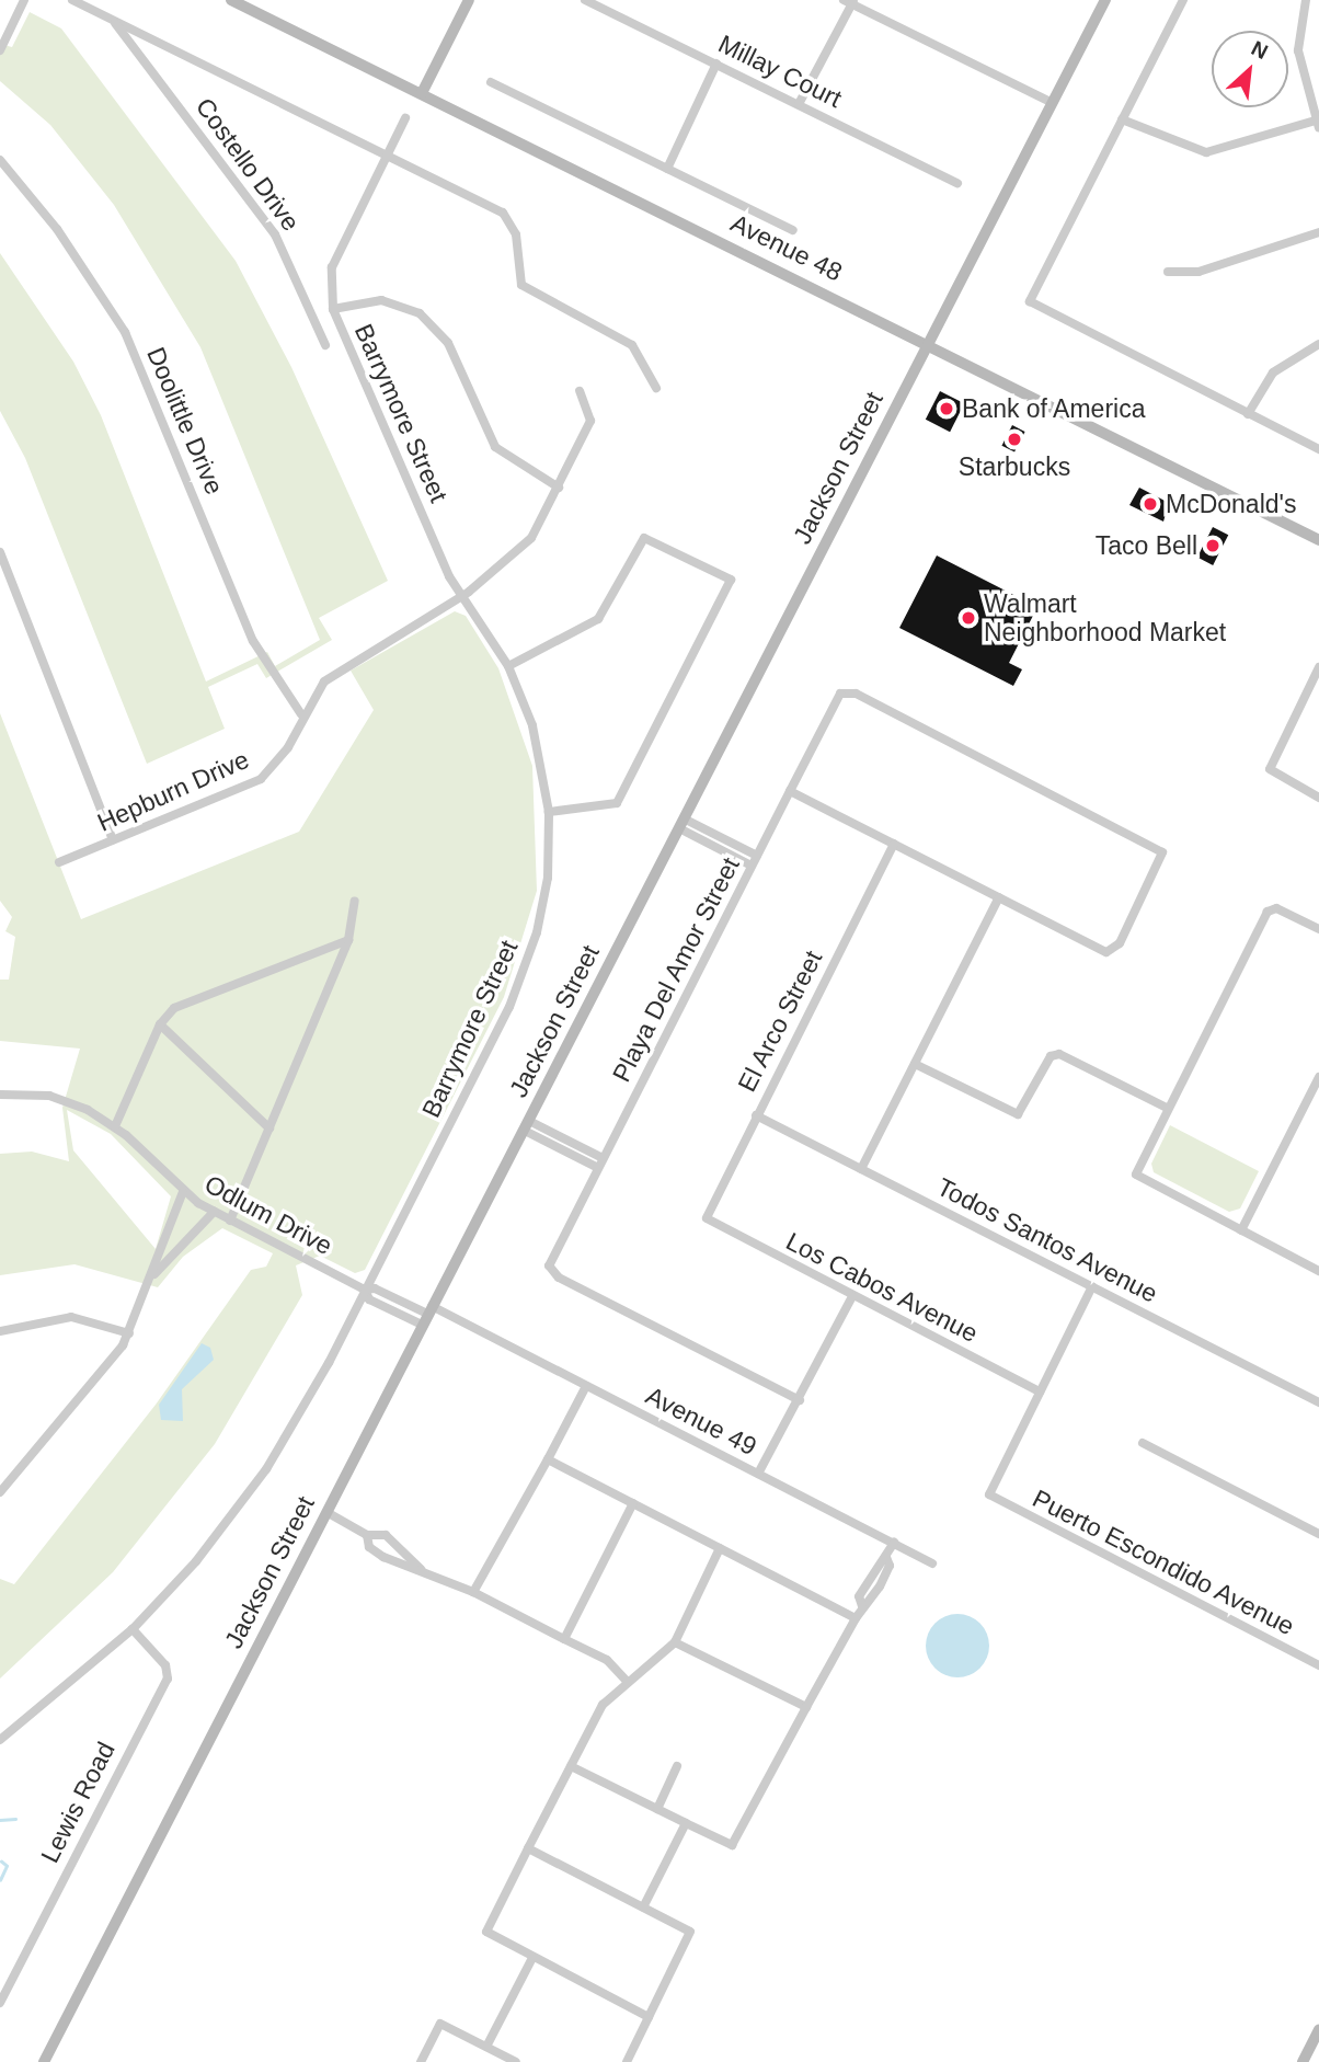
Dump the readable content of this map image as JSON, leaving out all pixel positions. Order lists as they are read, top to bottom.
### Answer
{
  "streets": {
    "main road": ["Avenue 48", "Jackson Street"],
    "street": [
      "Millay Court",
      "Costello Drive",
      "Barrymore Street",
      "Doolittle Drive",
      "Hepburn Drive",
      "Playa Del Amor Street",
      "El Arco Street",
      "Odlum Drive",
      "Todos Santos Avenue",
      "Los Cabos Avenue",
      "Avenue 49",
      "Puerto Escondido Avenue",
      "Lewis Road"
    ]
  },
  "crossings": [
    ["Avenue 48", "Jackson Street"],
    ["Barrymore Street", "Hepburn Drive"],
    ["Barrymore Street", "Odlum Drive"],
    ["Barrymore Street", "Lewis Road"],
    ["Doolittle Drive", "Hepburn Drive"],
    ["Jackson Street", "Odlum Drive"],
    ["Jackson Street", "Avenue 49"],
    ["El Arco Street", "Todos Santos Avenue"],
    ["El Arco Street", "Los Cabos Avenue"],
    ["Odlum Drive", "Avenue 49"],
    ["Los Cabos Avenue", "Puerto Escondido Avenue"]
  ],
  "places": [
    "Bank of America",
    "Starbucks",
    "McDonald's",
    "Taco Bell",
    "Walmart Neighborhood Market"
  ],
  "north": "top right"
}
